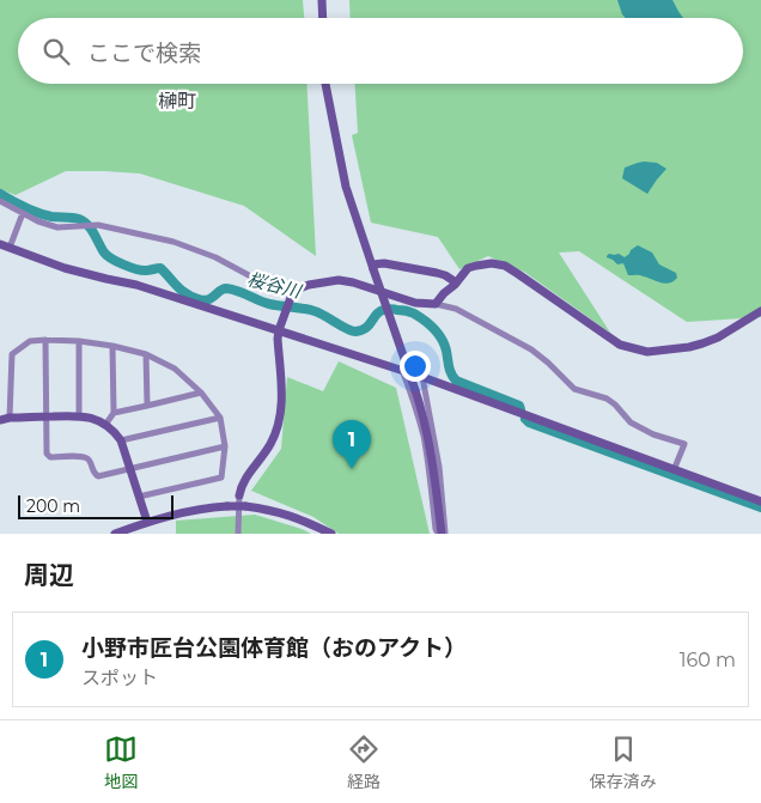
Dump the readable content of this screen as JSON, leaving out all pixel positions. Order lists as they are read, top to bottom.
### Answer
{
  "districts": ["榊町"],
  "water": ["桜谷川"],
  "scale_bar": "200 m",
  "page": {
    "search": "ここで検索",
    "pins": "1",
    "scale": "200 m",
    "heading": "周辺",
    "list": [
      {
        "mark": "1",
        "name": "小野市匠台公園体育館（おのアクト）",
        "note": "スポット",
        "value": "160 m"
      }
    ],
    "nav": ["地図", "経路", "保存済み"]
  }
}
